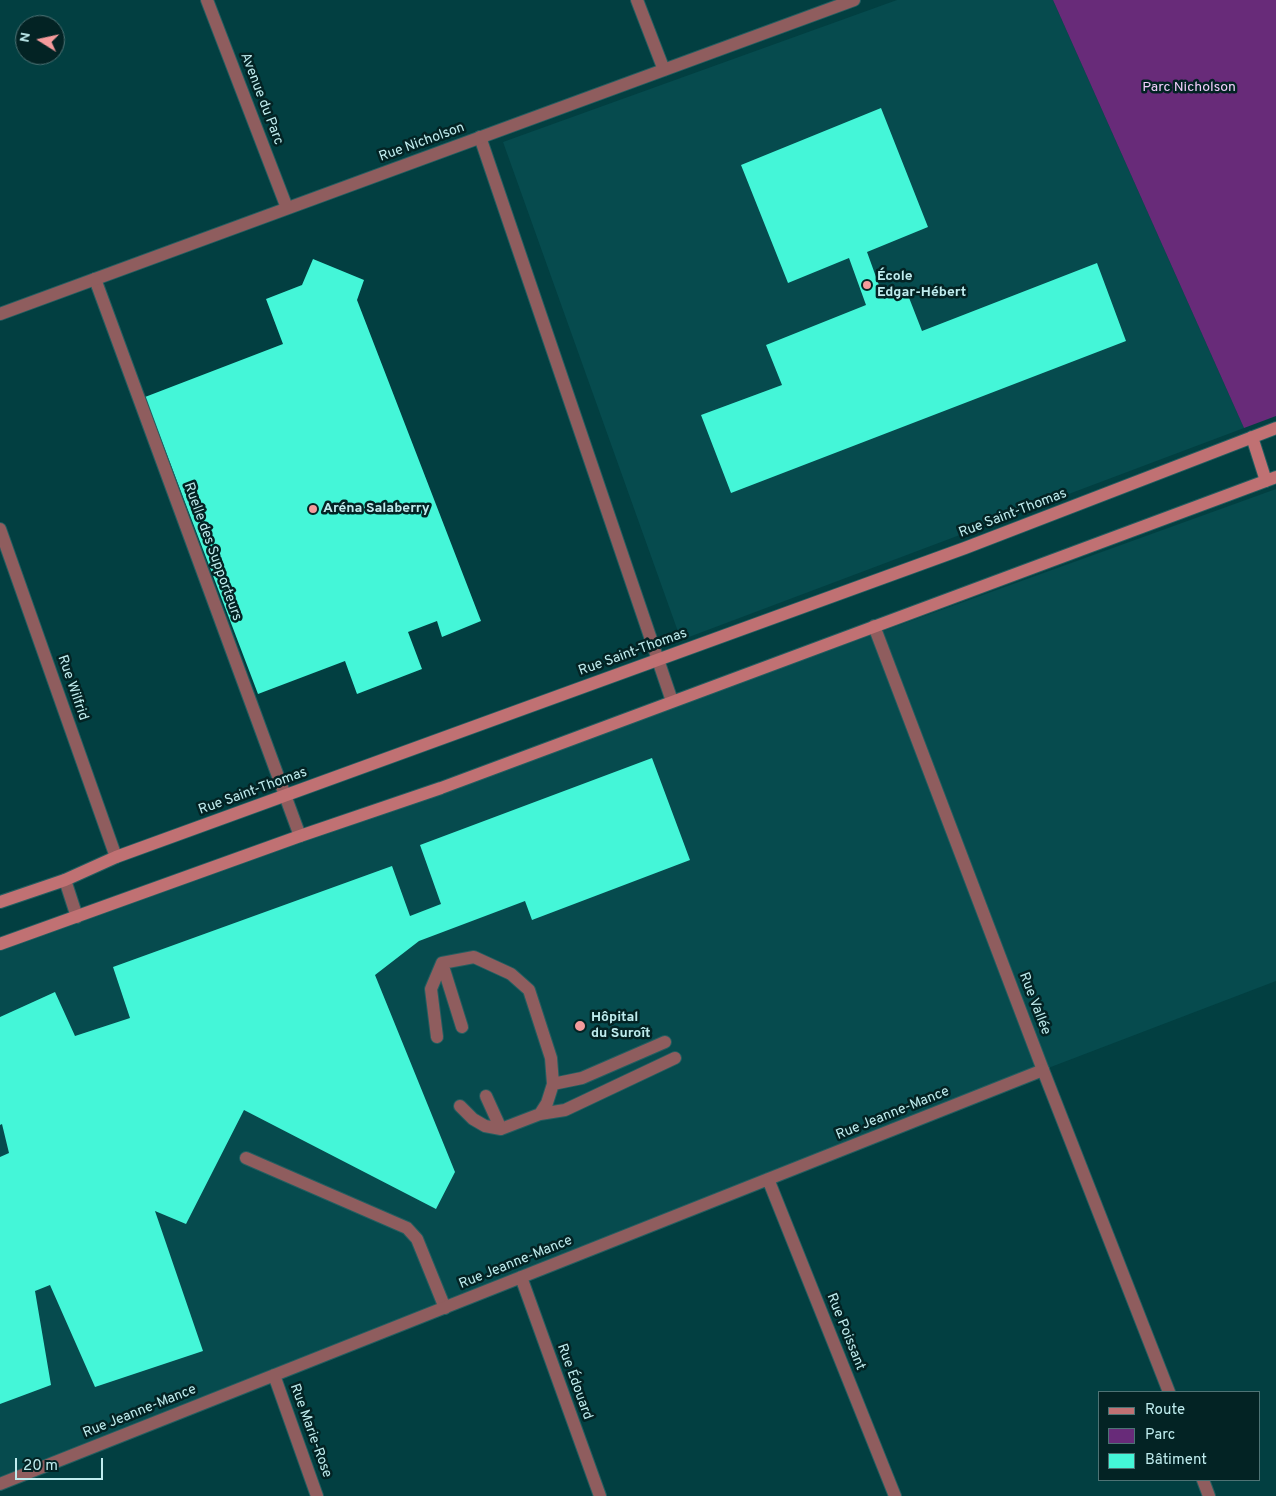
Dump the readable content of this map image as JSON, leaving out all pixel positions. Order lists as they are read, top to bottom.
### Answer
{
  "streets": {
    "street": [
      "Avenue du Parc",
      "Rue Nicholson",
      "Rue Saint-Thomas",
      "Ruelle des Supporteurs",
      "Rue Wilfrid",
      "Rue Vallée",
      "Rue Jeanne-Mance",
      "Rue Poissant",
      "Rue Édouard",
      "Rue Marie-Rose"
    ]
  },
  "crossings": [
    ["Avenue du Parc", "Rue Nicholson"],
    ["Rue Nicholson", "Ruelle des Supporteurs"],
    ["Rue Saint-Thomas", "Ruelle des Supporteurs"],
    ["Rue Saint-Thomas", "Rue Wilfrid"],
    ["Rue Vallée", "Rue Jeanne-Mance"],
    ["Rue Jeanne-Mance", "Rue Poissant"],
    ["Rue Jeanne-Mance", "Rue Édouard"],
    ["Rue Jeanne-Mance", "Rue Marie-Rose"]
  ],
  "parks": ["Parc Nicholson"],
  "places": ["École Edgar-Hébert", "Aréna Salaberry", "Hôpital du Suroît"],
  "legend": ["Route", "Parc", "Bâtiment"],
  "scale_bar": "20 m",
  "north": "left"
}
